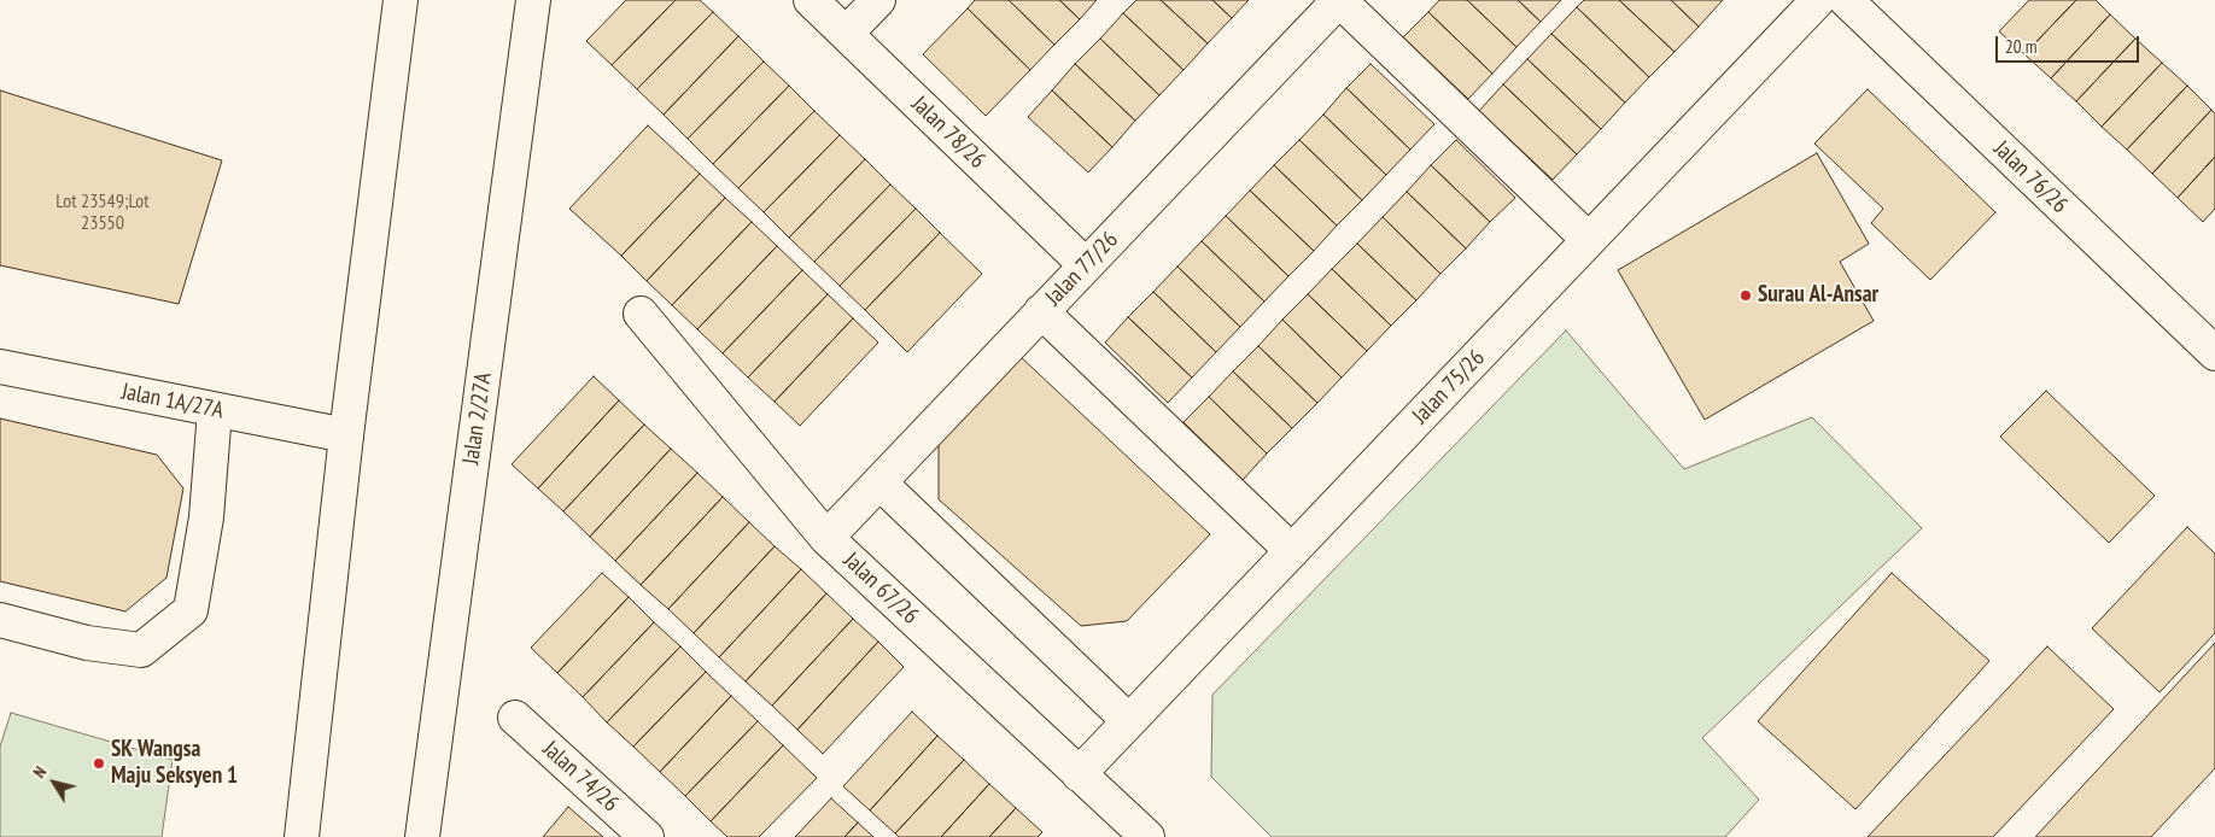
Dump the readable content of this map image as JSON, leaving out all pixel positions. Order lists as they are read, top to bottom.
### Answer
{
  "streets": {
    "street": [
      "Jalan 78/26",
      "Jalan 76/26",
      "Jalan 77/26",
      "Jalan 75/26",
      "Jalan 1A/27A",
      "Jalan 2/27A",
      "Jalan 67/26",
      "Jalan 74/26"
    ]
  },
  "crossings": [
    ["Jalan 78/26", "Jalan 77/26"],
    ["Jalan 77/26", "Jalan 67/26"],
    ["Jalan 75/26", "Jalan 67/26"]
  ],
  "places": ["Surau Al-Ansar", "SK Wangsa Maju Seksyen 1"],
  "house_numbers": ["Lot 23549;Lot 23550"],
  "scale_bar": "20 m",
  "north": "top left"
}
